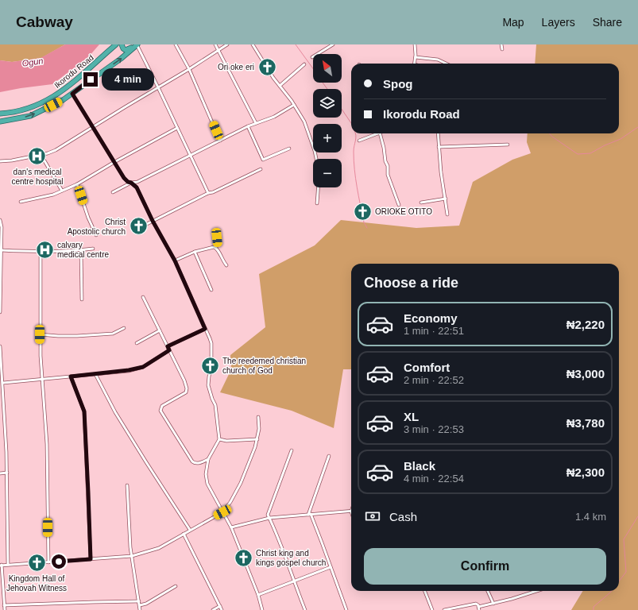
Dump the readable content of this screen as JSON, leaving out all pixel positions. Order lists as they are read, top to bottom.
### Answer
{
  "streets": {
    "highway": ["Ikorodu Road"]
  },
  "water": ["Ogun"],
  "places": {
    "church": [
      "Ori oke eri",
      "ORIOKE OTITO",
      "Christ Apostolic church",
      "The reedemed christian church of God",
      "Christ king and kings gospel church",
      "Kingdom Hall of Jehovah Witness"
    ],
    "hospital": ["dan's medical centre hospital", "calvary medical centre"]
  },
  "north": "top left",
  "page": {
    "header": "Cabway",
    "nav": ["Map", "Layers", "Share"],
    "map_buttons": ["+", "−"],
    "banner": ["Spog", "Ikorodu Road"],
    "bubble": "4 min",
    "heading": "Choose a ride",
    "list": [
      {
        "name": "Economy",
        "note": "1 min · 22:51",
        "value": "₦2,220"
      },
      {
        "name": "Comfort",
        "note": "2 min · 22:52",
        "value": "₦3,000"
      },
      {
        "name": "XL",
        "note": "3 min · 22:53",
        "value": "₦3,780"
      },
      {
        "name": "Black",
        "note": "4 min · 22:54",
        "value": "₦2,300"
      }
    ],
    "pay": ["Cash", "1.4 km"],
    "buttons": "Confirm"
  }
}
